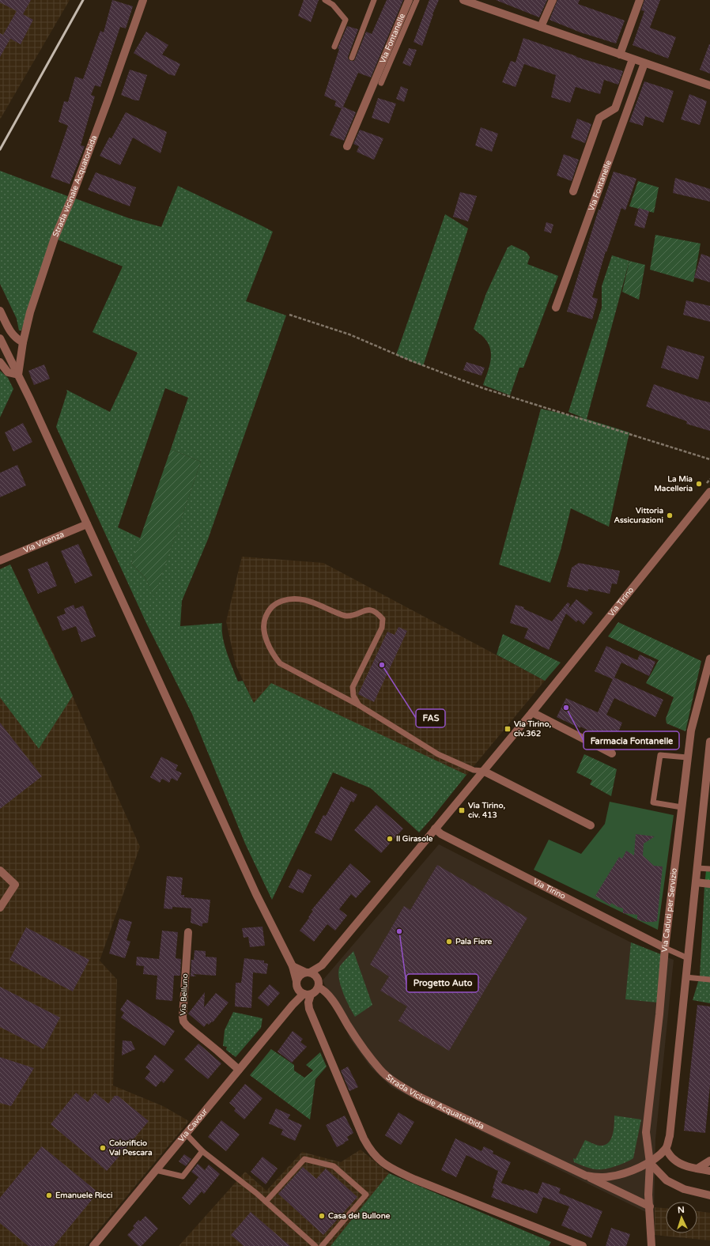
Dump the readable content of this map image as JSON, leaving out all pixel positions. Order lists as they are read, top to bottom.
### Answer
{
  "streets": {
    "street": [
      "Via Fontanelle",
      "Strada vicinale Acquatorbida",
      "Via Vicenza",
      "Via Tirino",
      "Via Caduti per Servizio",
      "Via Belluno",
      "Strada Vicinale Acquatorbida",
      "Via Cavour"
    ]
  },
  "crossings": [
    ["Via Tirino", "Via Caduti per Servizio"],
    ["Via Tirino", "Strada Vicinale Acquatorbida"],
    ["Via Tirino", "Via Cavour"],
    ["Via Caduti per Servizio", "Strada Vicinale Acquatorbida"],
    ["Via Belluno", "Via Cavour"],
    ["Strada Vicinale Acquatorbida", "Via Cavour"]
  ],
  "places": {
    "other": [
      "La Mia Macelleria",
      "Vittoria Assicurazioni",
      "FAS",
      "Farmacia Fontanelle",
      "Il Girasole",
      "Progetto Auto",
      "Pala Fiere",
      "Colorificio Val Pescara",
      "Emanuele Ricci",
      "Casa del Bullone"
    ],
    "transit": ["Via Tirino, civ.362", "Via Tirino, civ. 413"]
  },
  "north": "top"
}
